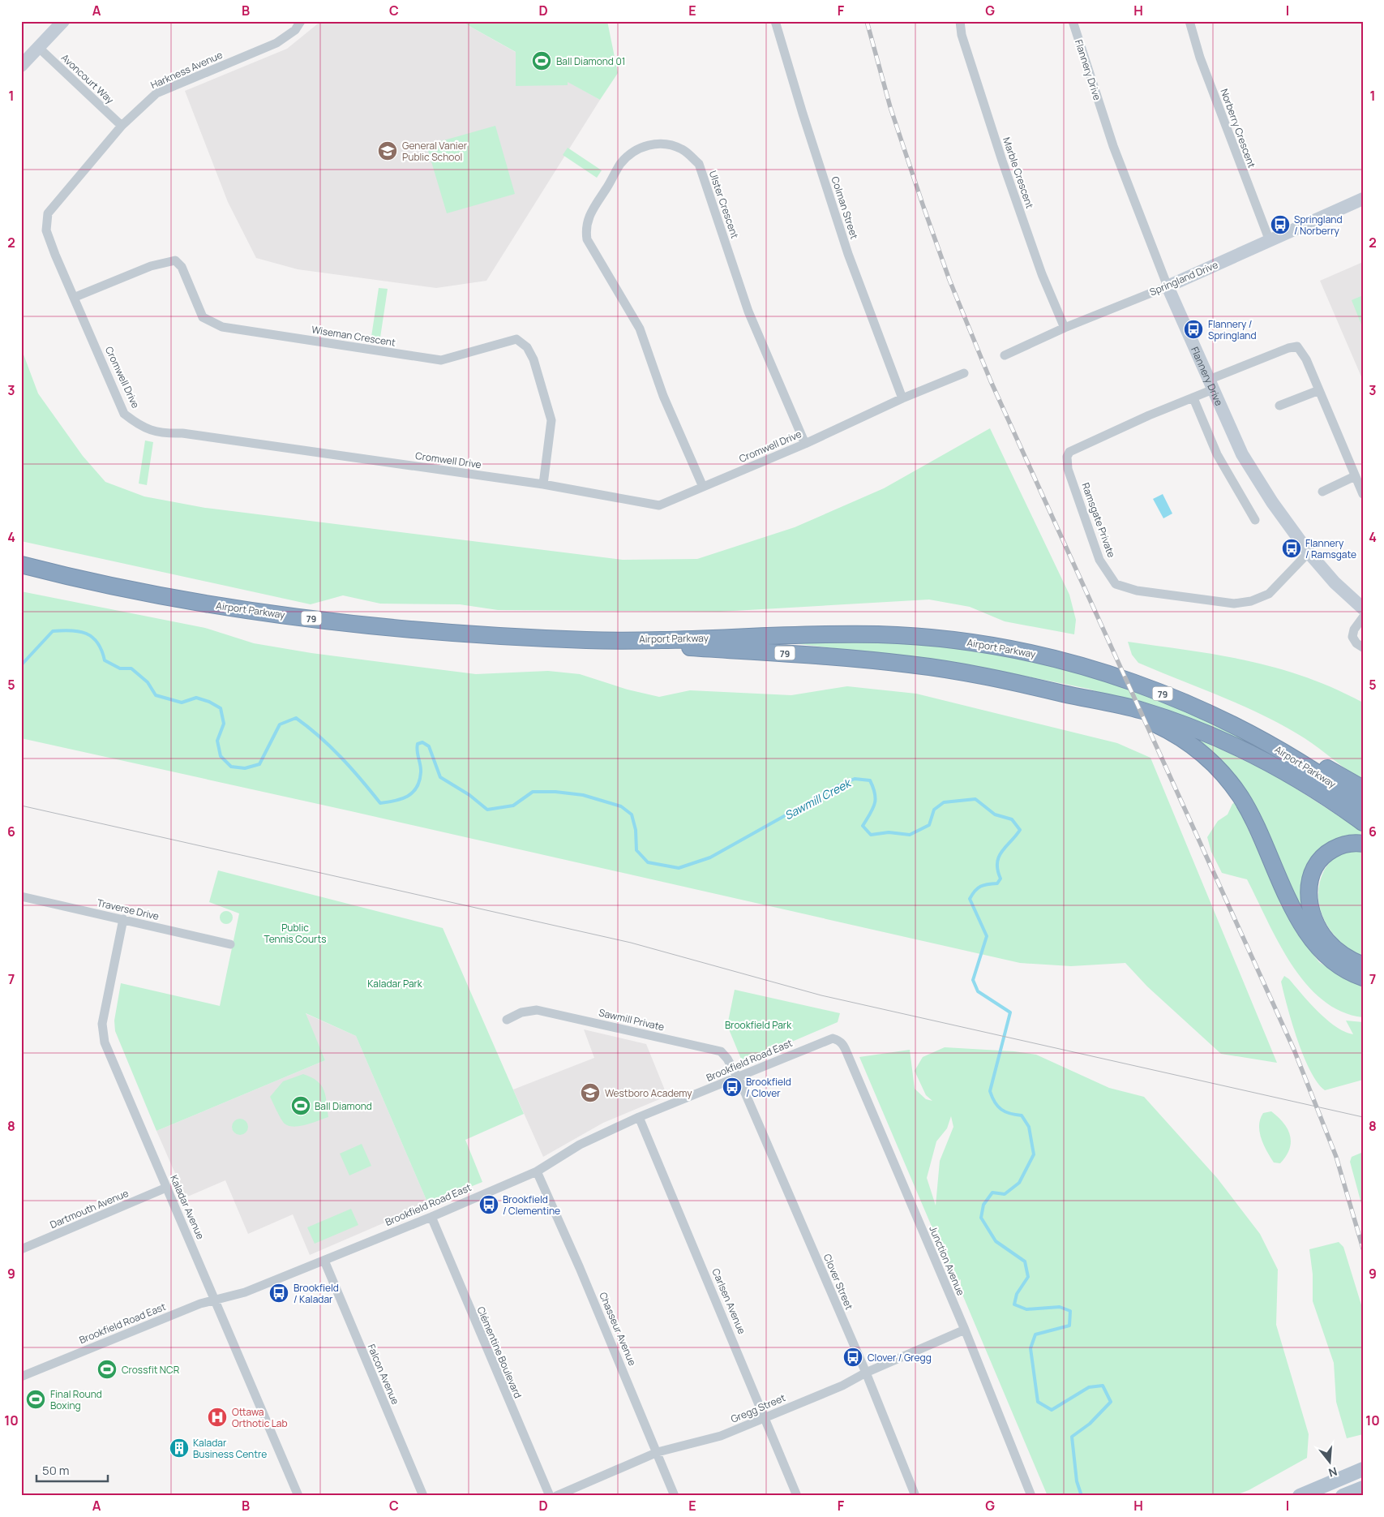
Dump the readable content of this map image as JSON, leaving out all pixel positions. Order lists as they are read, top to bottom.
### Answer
{
  "streets": {
    "highway": ["Airport Parkway", "79"],
    "street": [
      "Harkness Avenue",
      "Flannery Drive",
      "Avoncourt Way",
      "Norberry Crescent",
      "Marble Crescent",
      "Ulster Crescent",
      "Colman Street",
      "Springland Drive",
      "Wiseman Crescent",
      "Cromwell Drive",
      "Ramsgate Private",
      "Traverse Drive",
      "Sawmill Private",
      "Brookfield Road East",
      "Kaladar Avenue",
      "Dartmouth Avenue",
      "Junction Avenue",
      "Clover Street",
      "Carlsen Avenue",
      "Chasseur Avenue",
      "Clémentine Boulevard",
      "Falcon Avenue",
      "Gregg Street"
    ]
  },
  "crossings": [
    ["Harkness Avenue", "Avoncourt Way"],
    ["Harkness Avenue", "Cromwell Drive"],
    ["Flannery Drive", "Springland Drive"],
    ["Flannery Drive", "Ramsgate Private"],
    ["Norberry Crescent", "Springland Drive"],
    ["Marble Crescent", "Springland Drive"],
    ["Ulster Crescent", "Cromwell Drive"],
    ["Colman Street", "Cromwell Drive"],
    ["Wiseman Crescent", "Cromwell Drive"],
    ["Traverse Drive", "Kaladar Avenue"],
    ["Sawmill Private", "Brookfield Road East"],
    ["Sawmill Private", "Clover Street"],
    ["Brookfield Road East", "Kaladar Avenue"],
    ["Brookfield Road East", "Junction Avenue"],
    ["Brookfield Road East", "Clover Street"],
    ["Brookfield Road East", "Carlsen Avenue"],
    ["Brookfield Road East", "Chasseur Avenue"],
    ["Brookfield Road East", "Clémentine Boulevard"],
    ["Brookfield Road East", "Falcon Avenue"],
    ["Kaladar Avenue", "Dartmouth Avenue"],
    ["Junction Avenue", "Gregg Street"],
    ["Clover Street", "Gregg Street"],
    ["Carlsen Avenue", "Gregg Street"],
    ["Chasseur Avenue", "Gregg Street"]
  ],
  "water": ["Sawmill Creek"],
  "parks": ["Public Tennis Courts", "Kaladar Park", "Brookfield Park"],
  "places": {
    "sports": [
      "Ball Diamond 01",
      "Ball Diamond",
      "Crossfit NCR",
      "Final Round Boxing"
    ],
    "school or university": ["General Vanier Public School", "Westboro Academy"],
    "bus stop": [
      "Springland / Norberry",
      "Flannery / Springland",
      "Flannery / Ramsgate",
      "Brookfield / Clover",
      "Brookfield / Clementine",
      "Brookfield / Kaladar",
      "Clover / Gregg"
    ],
    "hospital": ["Ottawa Orthotic Lab"],
    "building": ["Kaladar Business Centre"]
  },
  "scale_bar": "50 m",
  "north": "bottom",
  "grid": {
    "columns": [
      "A",
      "B",
      "C",
      "D",
      "E",
      "F",
      "G",
      "H",
      "I"
    ],
    "rows": [
      "1",
      "2",
      "3",
      "4",
      "5",
      "6",
      "7",
      "8",
      "9",
      "10"
    ]
  }
}
